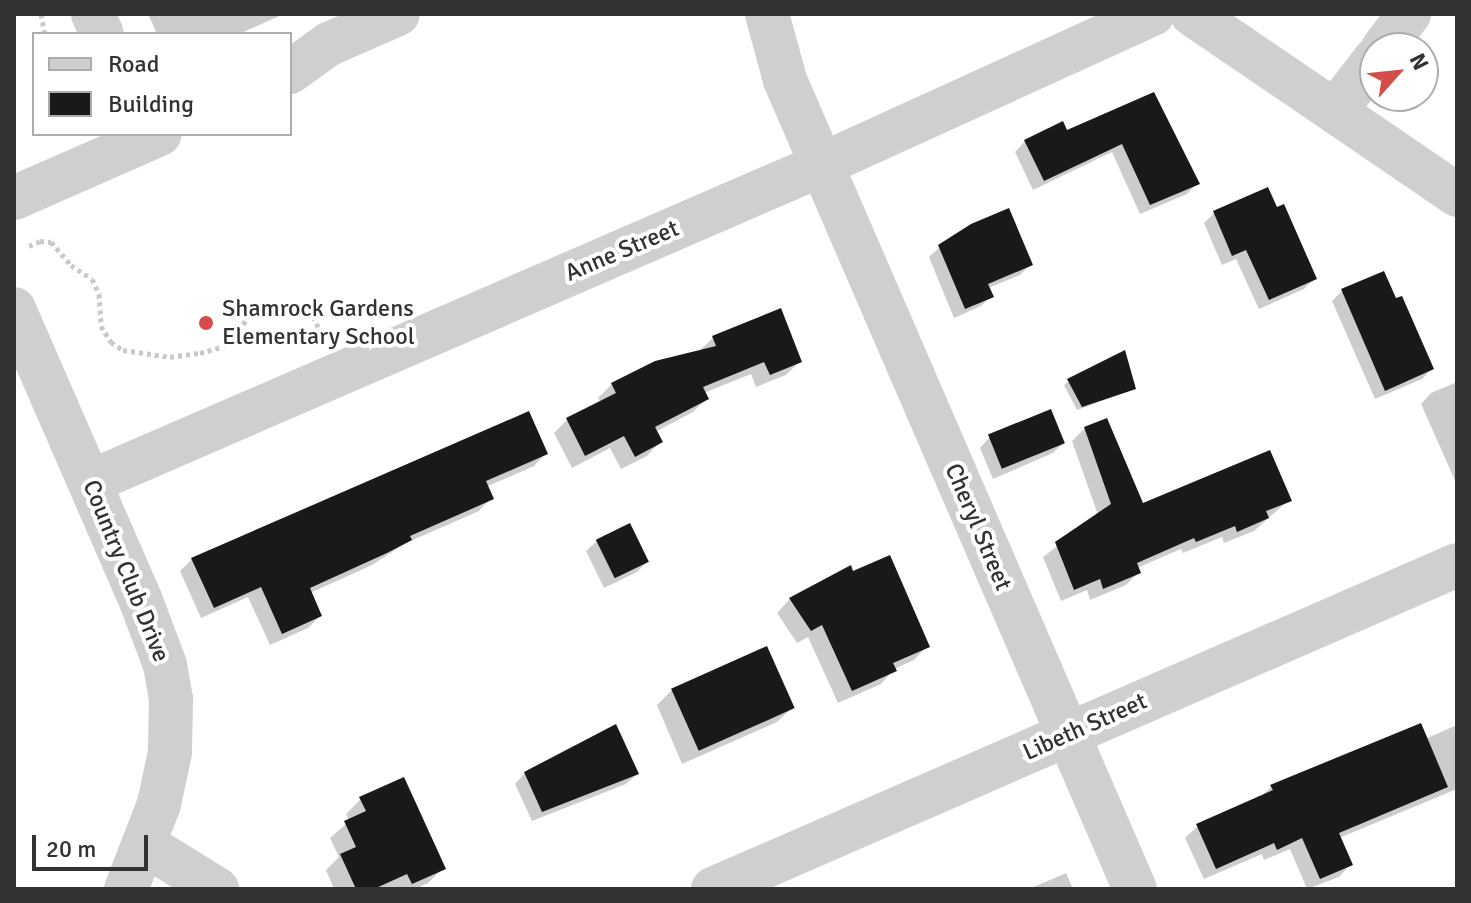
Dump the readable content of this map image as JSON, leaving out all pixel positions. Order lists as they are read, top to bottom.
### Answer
{
  "streets": {
    "street": [
      "Anne Street",
      "Cheryl Street",
      "Country Club Drive",
      "Libeth Street"
    ]
  },
  "crossings": [
    ["Anne Street", "Cheryl Street"],
    ["Anne Street", "Country Club Drive"],
    ["Cheryl Street", "Libeth Street"]
  ],
  "places": ["Shamrock Gardens Elementary School"],
  "legend": ["Road", "Building"],
  "scale_bar": "20 m",
  "north": "top right"
}
